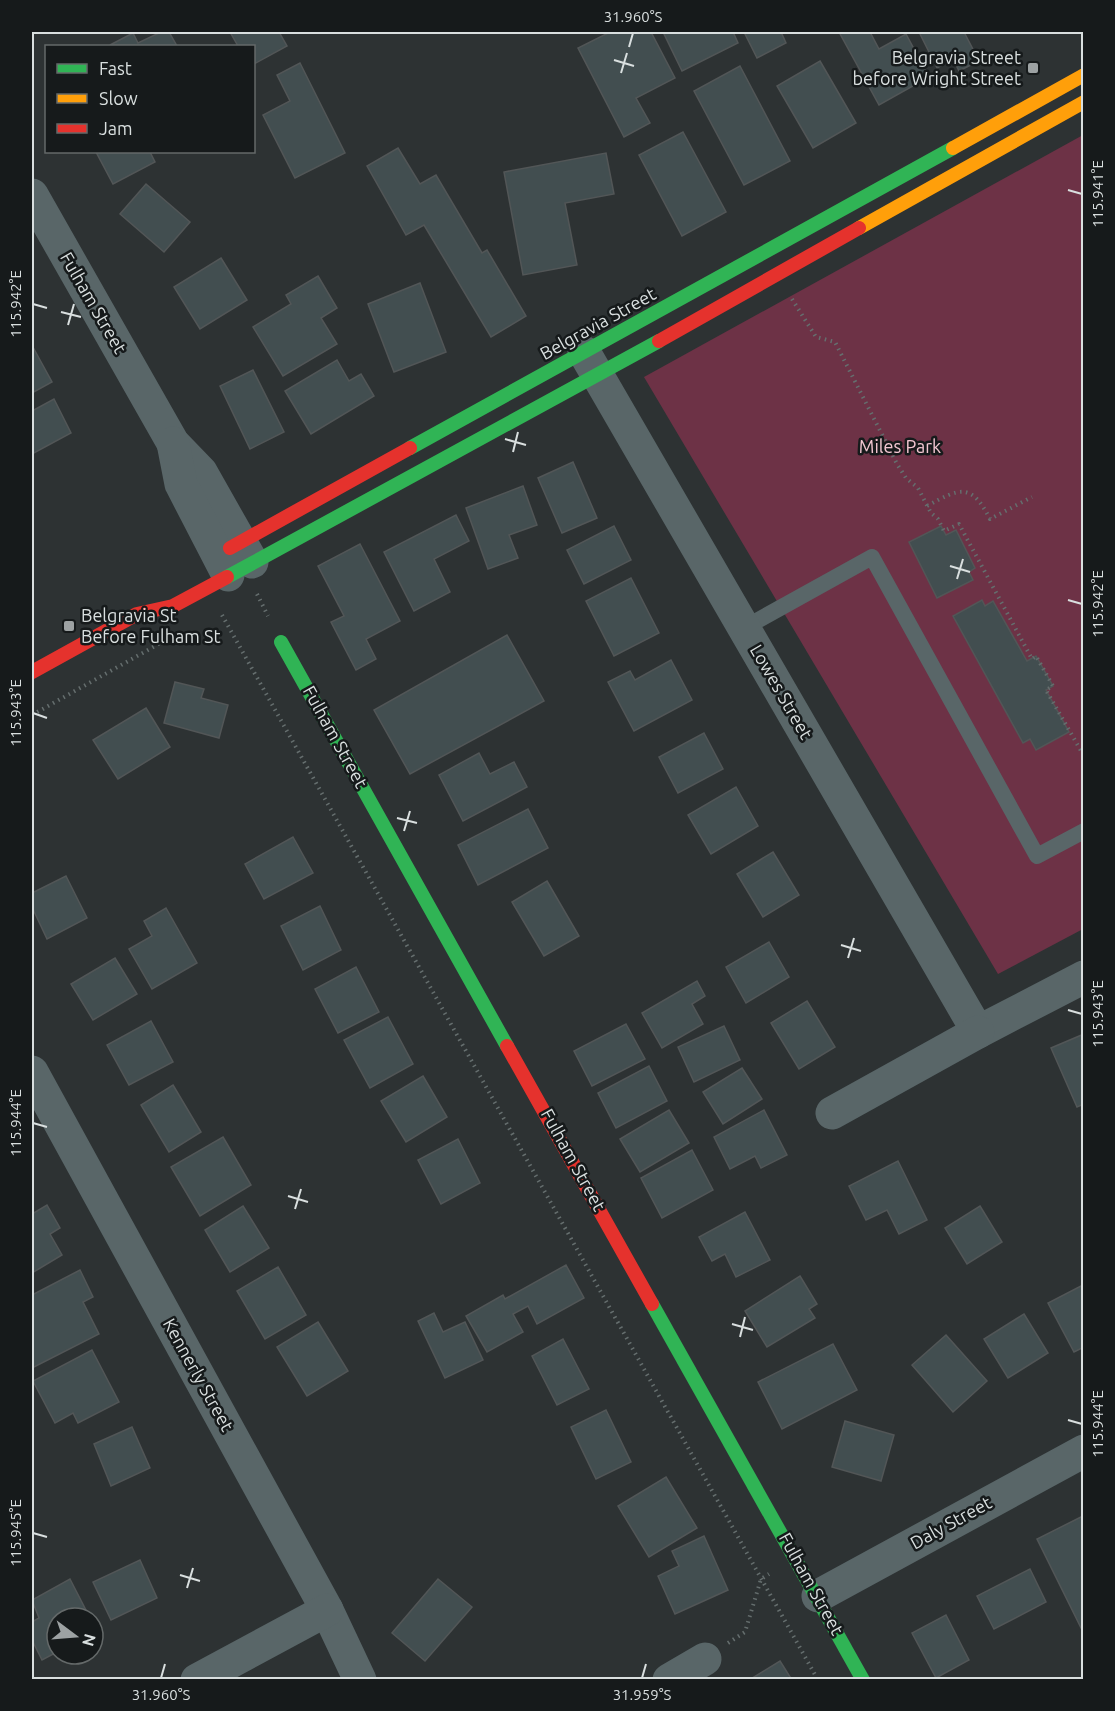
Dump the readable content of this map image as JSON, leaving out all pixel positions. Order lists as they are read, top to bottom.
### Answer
{
  "streets": {
    "street": [
      "Fulham Street",
      "Belgravia Street",
      "Lowes Street",
      "Kennerly Street",
      "Daly Street"
    ]
  },
  "crossings": [
    ["Fulham Street", "Belgravia Street"],
    ["Fulham Street", "Daly Street"],
    ["Belgravia Street", "Lowes Street"]
  ],
  "parks": ["Miles Park"],
  "places": {
    "transit": ["Belgravia Street before Wright Street", "Belgravia St Before Fulham St"]
  },
  "legend": ["Fast", "Slow", "Jam"],
  "north": "right",
  "coordinates": [
    "31.960°S",
    "115.941°E",
    "115.942°E",
    "115.943°E",
    "115.944°E",
    "115.945°E",
    "31.959°S"
  ]
}
